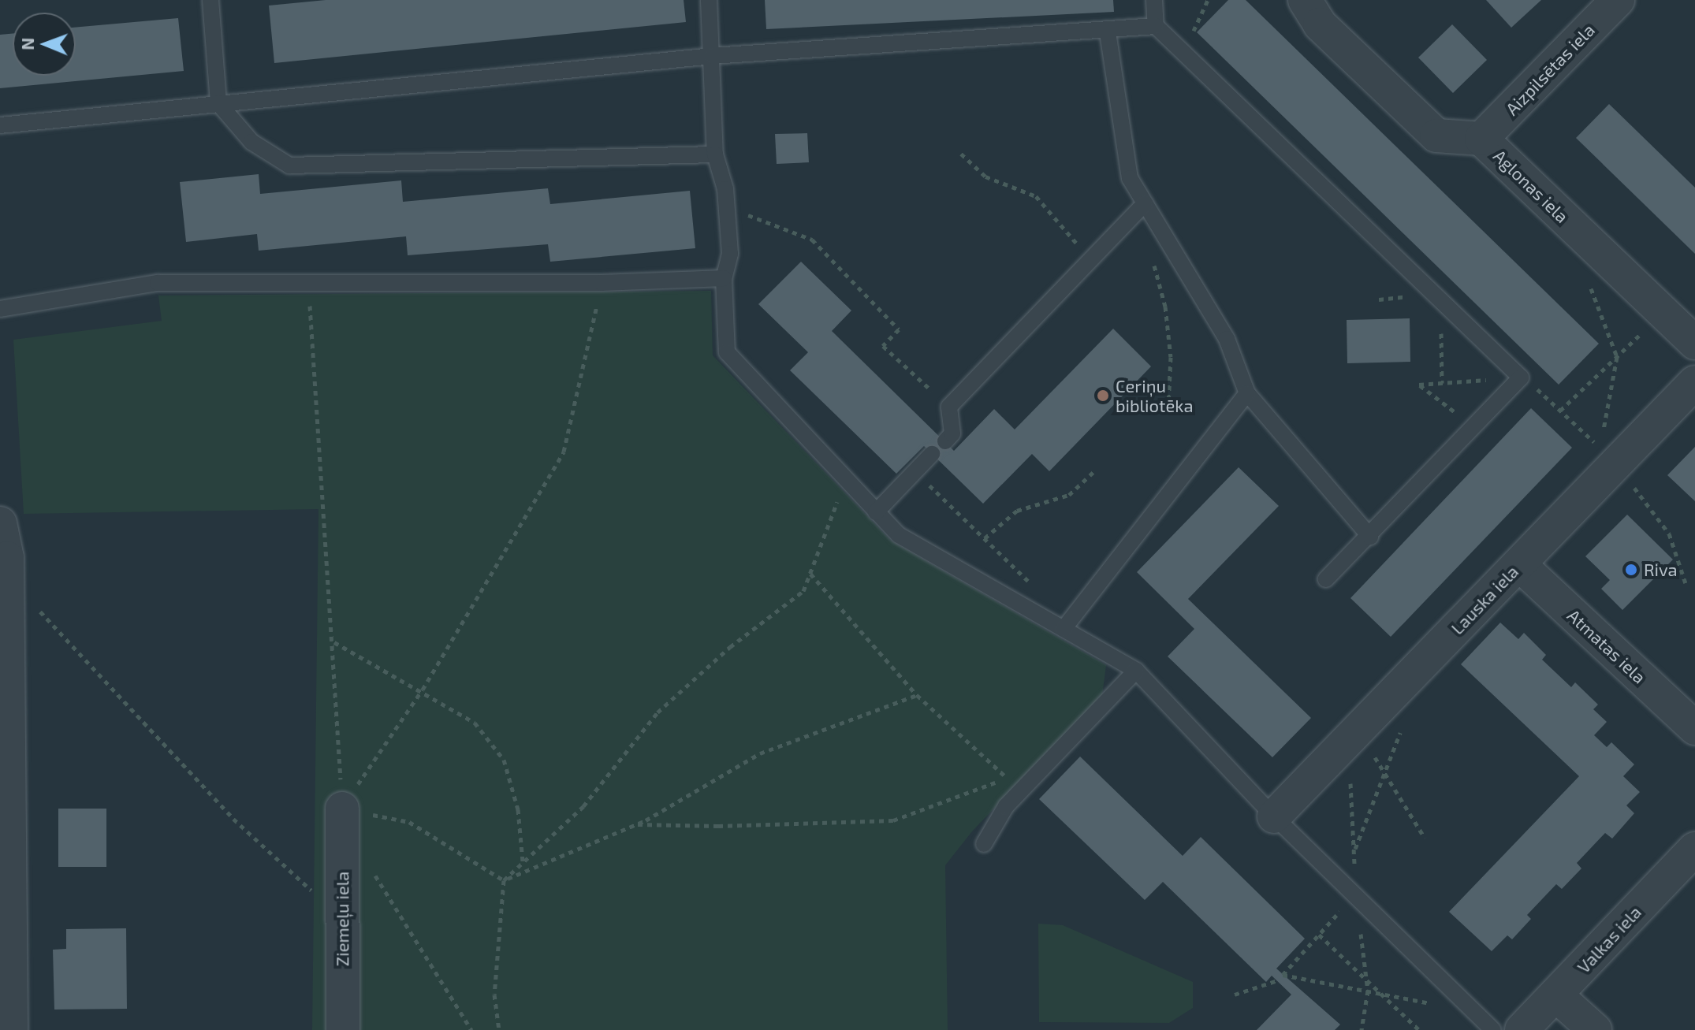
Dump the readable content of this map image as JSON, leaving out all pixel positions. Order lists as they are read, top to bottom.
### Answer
{
  "streets": {
    "street": [
      "Aizpilsētas iela",
      "Aglonas iela",
      "Lauska iela",
      "Atmatas iela",
      "Ziemeļu iela",
      "Valkas iela"
    ]
  },
  "crossings": [
    ["Aizpilsētas iela", "Aglonas iela"],
    ["Lauska iela", "Atmatas iela"]
  ],
  "places": ["Ceriņu bibliotēka", "Riva"],
  "north": "left"
}
